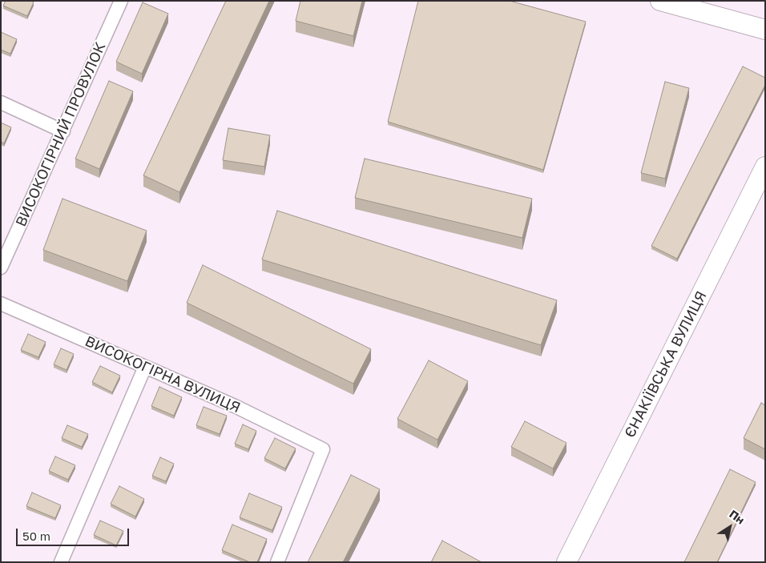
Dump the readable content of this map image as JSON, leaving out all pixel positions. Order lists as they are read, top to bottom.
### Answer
{
  "streets": {
    "street": ["ВИСОКОГІРНИЙ ПРОВУЛОК", "ЄНАКІЇВСЬКА ВУЛИЦЯ", "ВИСОКОГІРНА ВУЛИЦЯ"]
  },
  "scale_bar": "50 m",
  "north": "top right"
}
